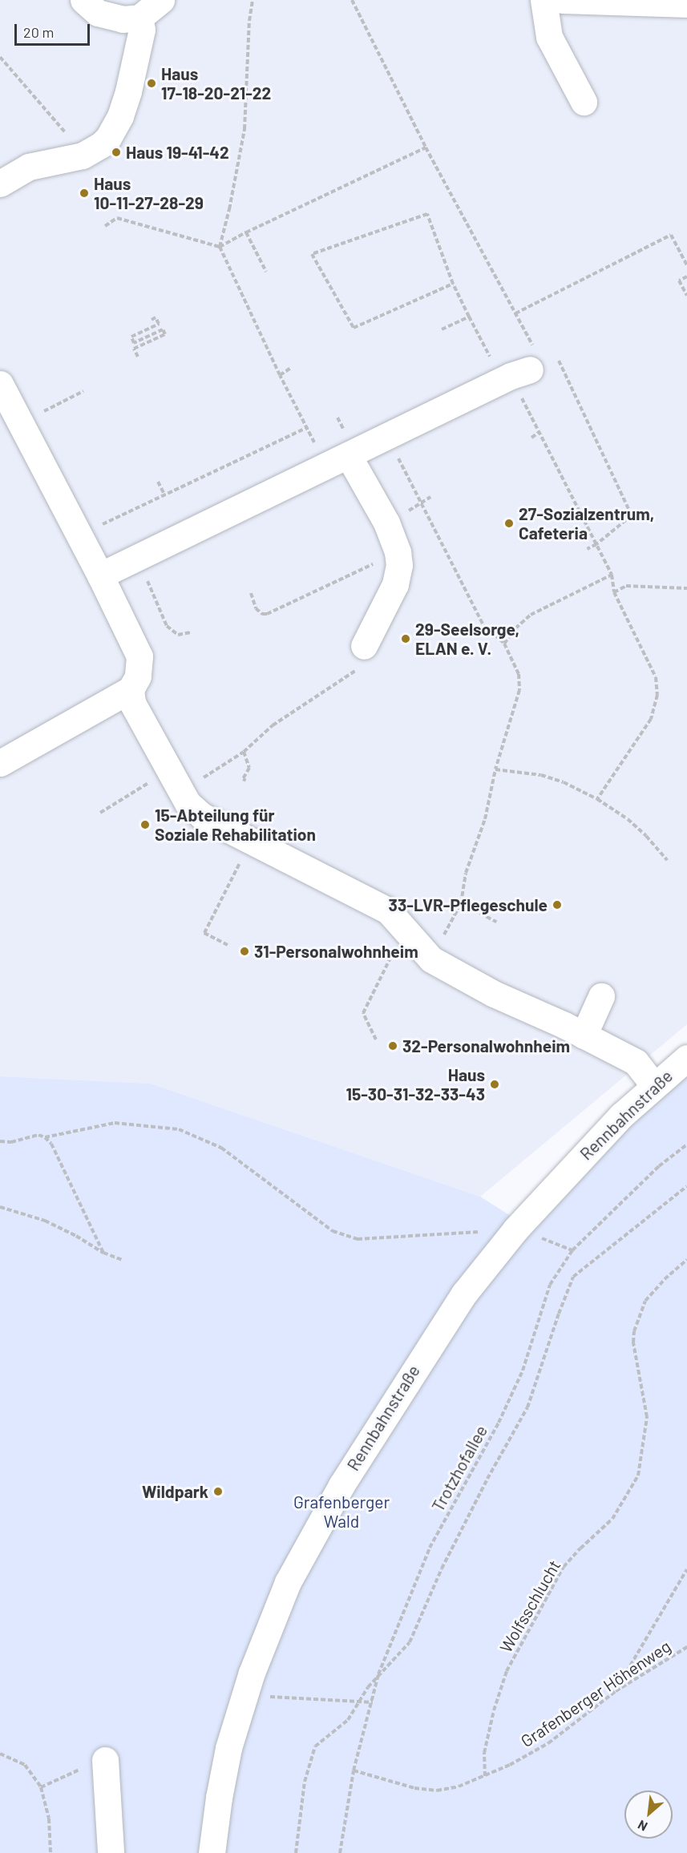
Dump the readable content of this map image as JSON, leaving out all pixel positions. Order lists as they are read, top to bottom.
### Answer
{
  "streets": {
    "street": ["Rennbahnstraße"],
    "path": ["Trotzhofallee", "Wolfsschlucht", "Grafenberger Höhenweg"]
  },
  "crossings": [
    ["Trotzhofallee", "Grafenberger Höhenweg"],
    ["Wolfsschlucht", "Grafenberger Höhenweg"]
  ],
  "parks": ["Grafenberger Wald"],
  "places": [
    "Haus 17-18-20-21-22",
    "Haus 19-41-42",
    "Haus 10-11-27-28-29",
    "27-Sozialzentrum, Cafeteria",
    "29-Seelsorge, ELAN e. V.",
    "15-Abteilung für Soziale Rehabilitation",
    "33-LVR-Pflegeschule",
    "31-Personalwohnheim",
    "32-Personalwohnheim",
    "Haus 15-30-31-32-33-43",
    "Wildpark"
  ],
  "scale_bar": "20 m",
  "north": "bottom left"
}
